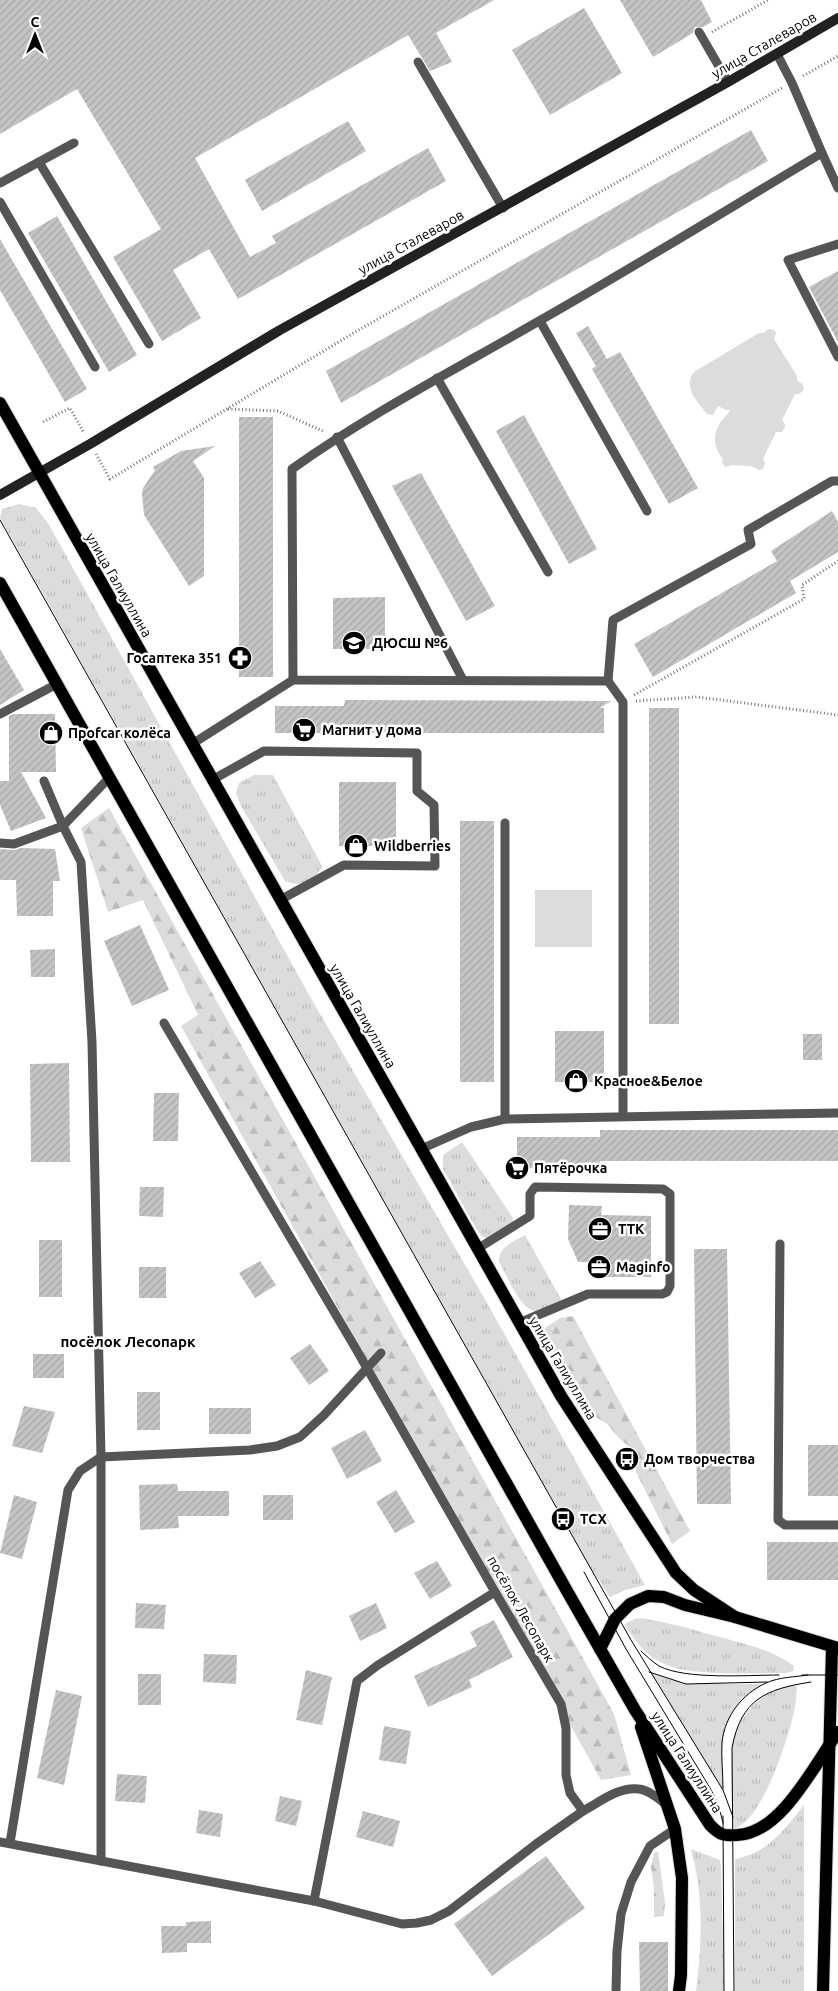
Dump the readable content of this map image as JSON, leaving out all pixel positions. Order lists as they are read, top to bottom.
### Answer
{
  "streets": {
    "main road": ["улица Сталеваров", "улица Галиуллина"],
    "lane": ["посёлок Лесопарк"]
  },
  "crossings": [
    ["улица Сталеваров", "улица Галиуллина"]
  ],
  "districts": ["посёлок Лесопарк"],
  "places": {
    "school or university": ["ДЮСШ №6"],
    "pharmacy": ["Госаптека 351"],
    "supermarket": ["Магнит у дома", "Пятёрочка"],
    "shop": ["Проfcar колёса", "Wildberries", "Красное&Белое"],
    "office": ["ТТК", "Maginfo"],
    "bus stop": ["Дом творчества", "ТСХ"]
  },
  "north": "top"
}
